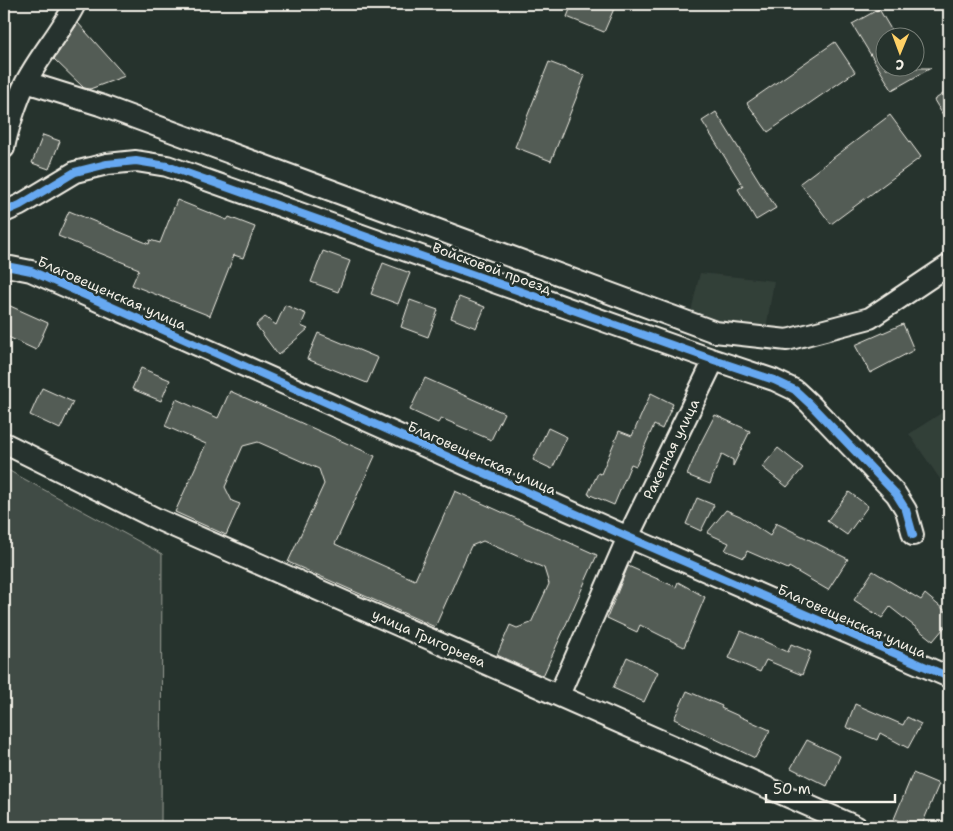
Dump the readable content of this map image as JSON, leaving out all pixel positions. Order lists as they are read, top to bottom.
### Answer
{
  "streets": {
    "street": [
      "Войсковой проезд",
      "Благовещенская улица",
      "Ракетная улица",
      "улица Григорьева"
    ]
  },
  "crossings": [
    ["Войсковой проезд", "Ракетная улица"],
    ["Благовещенская улица", "Ракетная улица"],
    ["Ракетная улица", "улица Григорьева"]
  ],
  "scale_bar": "50 m",
  "north": "bottom"
}
